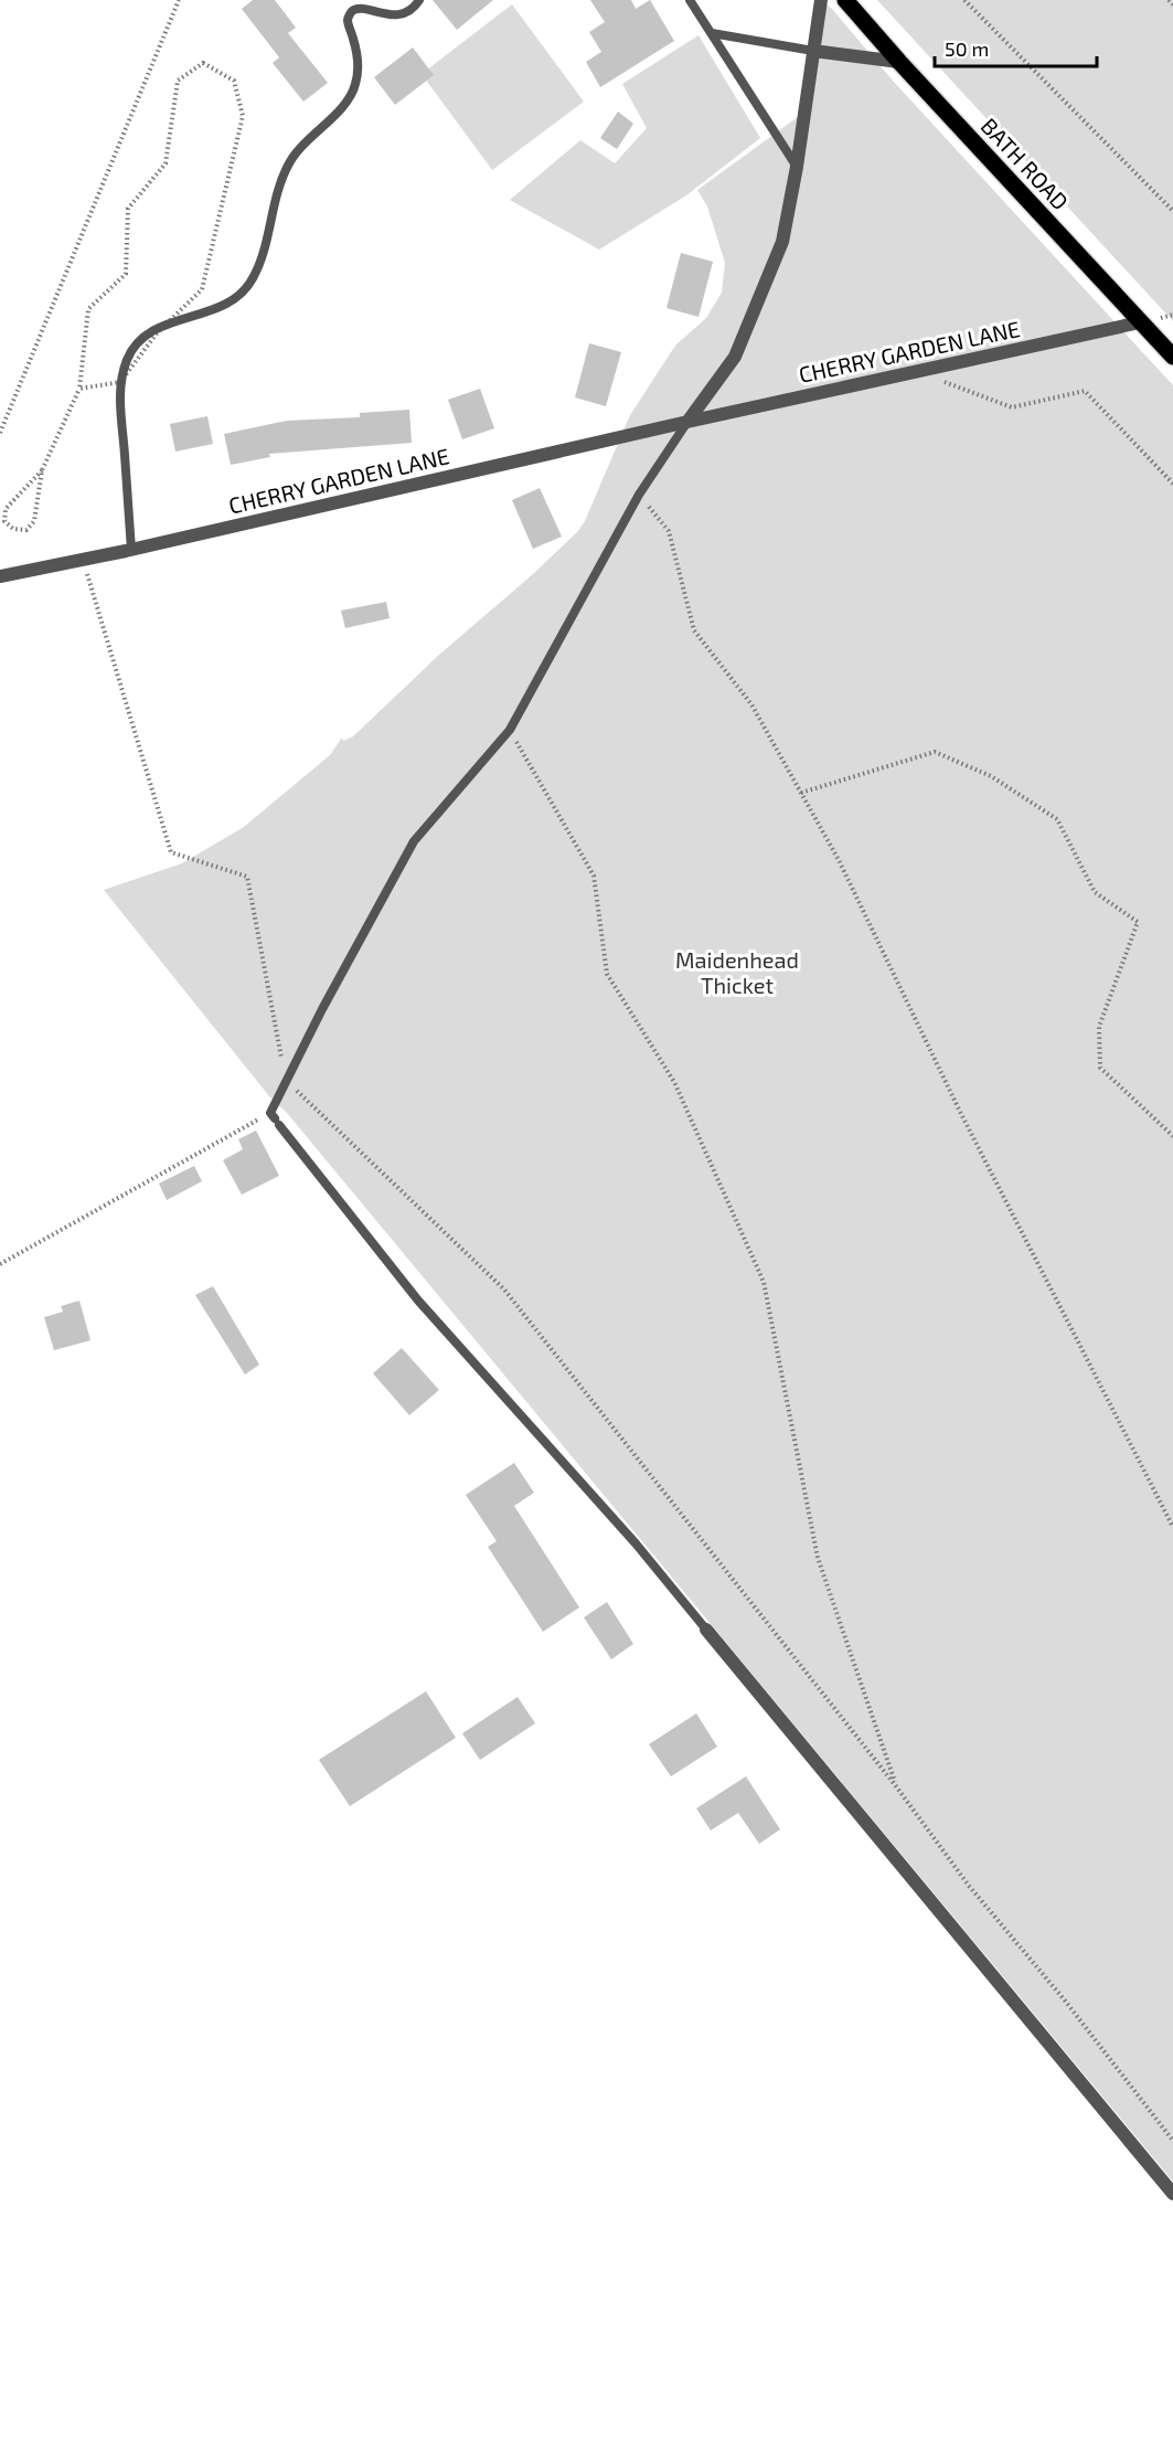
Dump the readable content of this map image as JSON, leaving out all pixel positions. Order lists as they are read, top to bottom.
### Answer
{
  "streets": {
    "main road": ["BATH ROAD"],
    "street": ["CHERRY GARDEN LANE"]
  },
  "crossings": [
    ["BATH ROAD", "CHERRY GARDEN LANE"]
  ],
  "parks": ["Maidenhead Thicket"],
  "scale_bar": "50 m"
}
